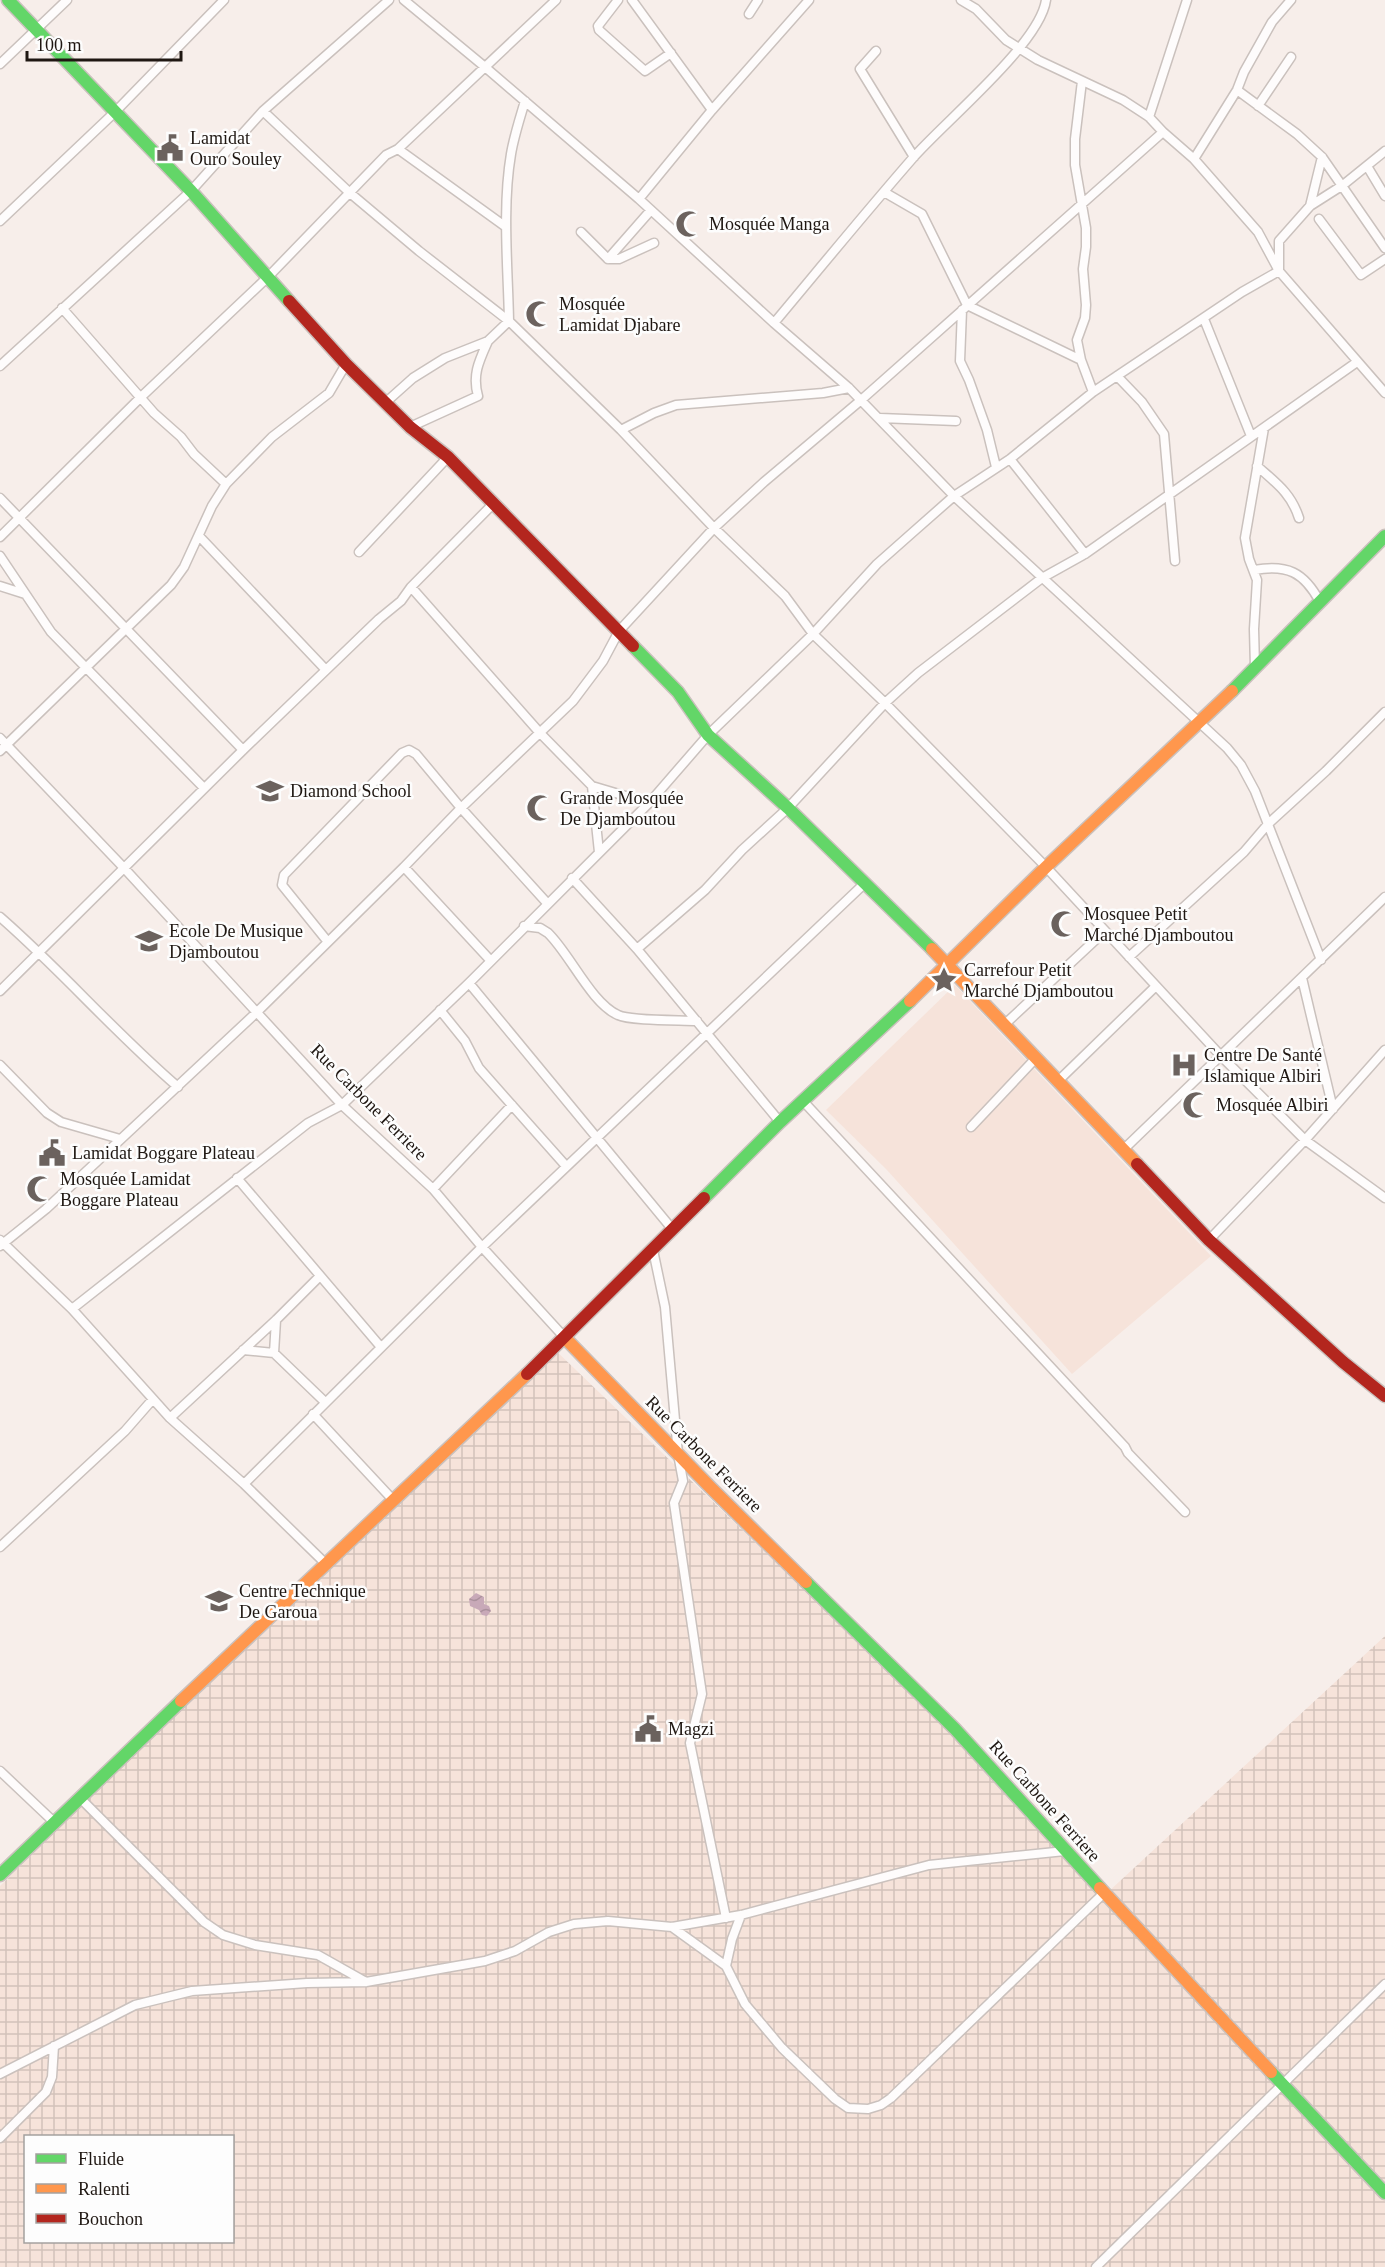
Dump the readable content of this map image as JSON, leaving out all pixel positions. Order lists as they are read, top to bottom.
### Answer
{
  "streets": {
    "street": ["Rue Carbone Ferriere"]
  },
  "places": {
    "public building": ["Lamidat Ouro Souley", "Lamidat Boggare Plateau", "Magzi"],
    "mosque": [
      "Mosquée Manga",
      "Mosquée Lamidat Djabare",
      "Grande Mosquée De Djamboutou",
      "Mosquee Petit Marché Djamboutou",
      "Mosquée Albiri",
      "Mosquée Lamidat Boggare Plateau"
    ],
    "school or university": ["Diamond School", "Ecole De Musique Djamboutou", "Centre Technique De Garoua"],
    "place": ["Carrefour Petit Marché Djamboutou"],
    "hospital": ["Centre De Santé Islamique Albiri"]
  },
  "legend": ["Fluide", "Ralenti", "Bouchon"],
  "scale_bar": "100 m"
}
